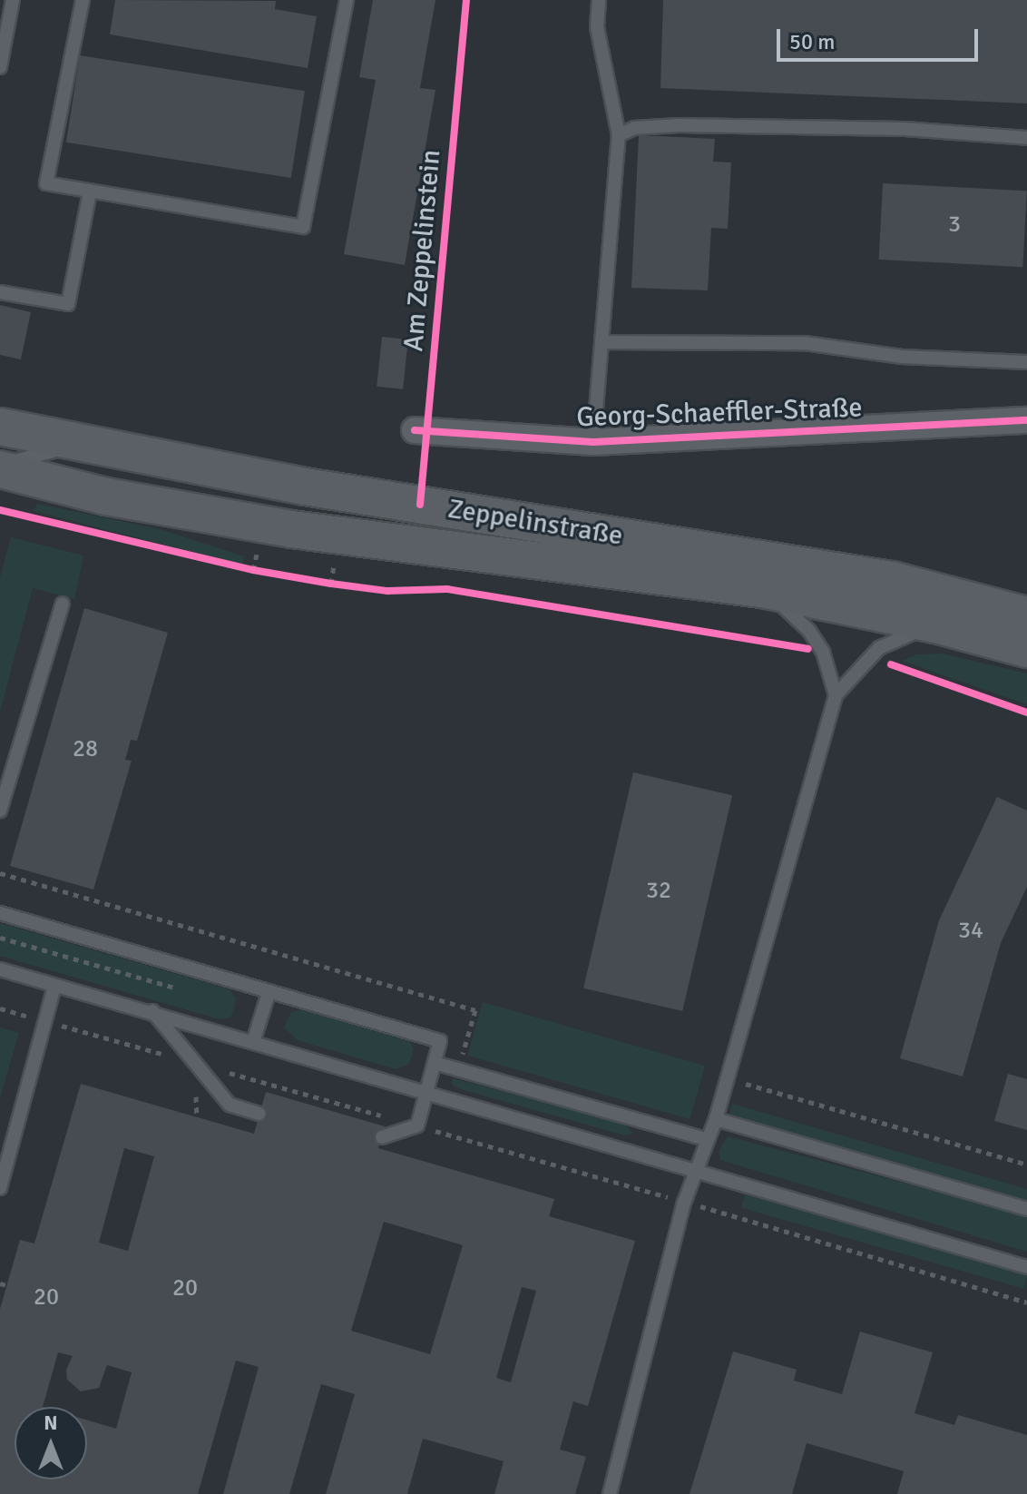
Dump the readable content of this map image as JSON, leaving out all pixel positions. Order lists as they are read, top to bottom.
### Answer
{
  "streets": {
    "main road": ["Zeppelinstraße"],
    "street": ["Georg-Schaeffler-Straße"],
    "cycle path": ["Am Zeppelinstein"]
  },
  "house_numbers": [
    "3",
    "28",
    "32",
    "34",
    "20",
    "20"
  ],
  "scale_bar": "50 m",
  "north": "top"
}
